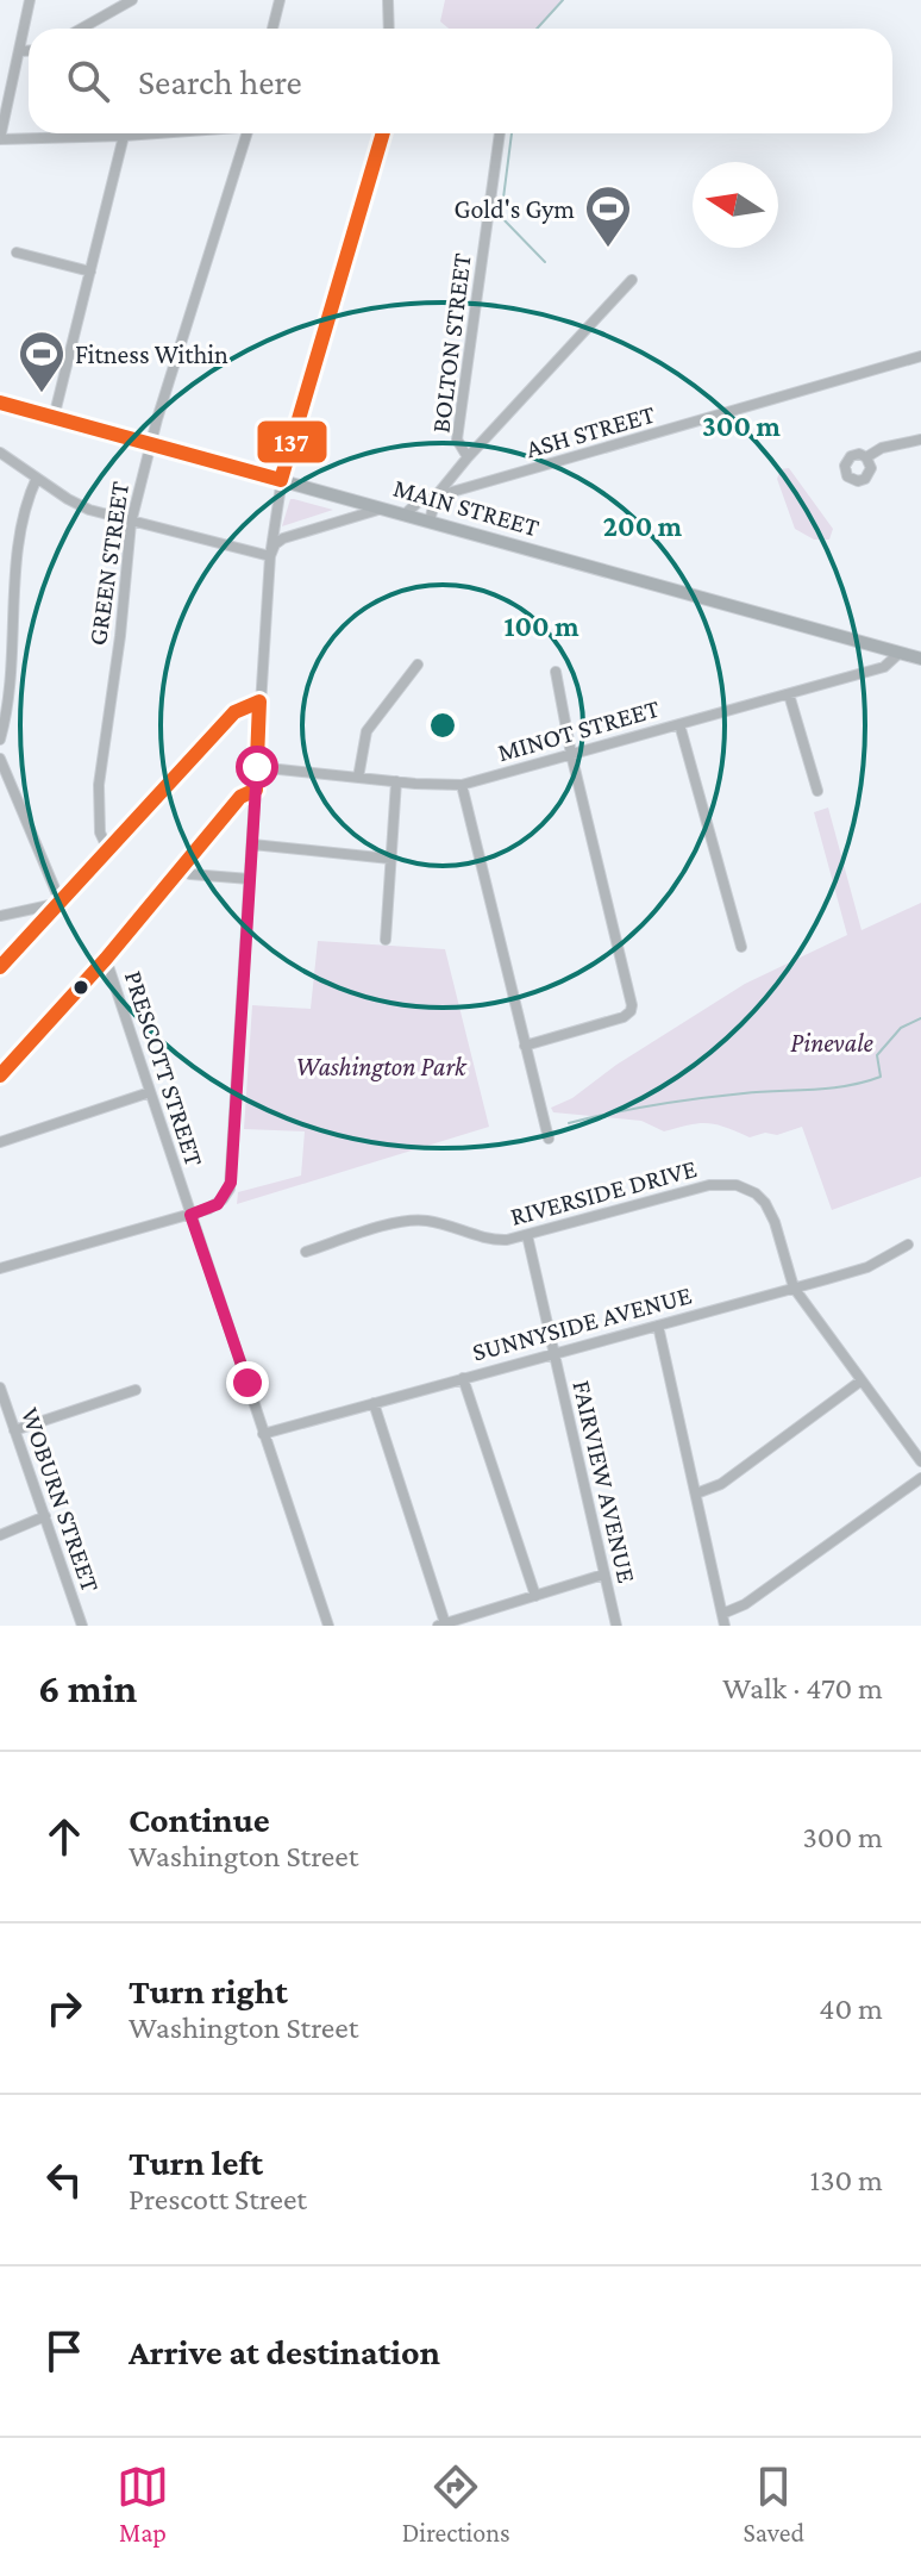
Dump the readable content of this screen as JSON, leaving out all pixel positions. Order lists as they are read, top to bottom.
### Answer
{
  "streets": {
    "main road": ["MAIN STREET"],
    "street": [
      "BOLTON STREET",
      "ASH STREET",
      "GREEN STREET",
      "MINOT STREET",
      "PRESCOTT STREET",
      "RIVERSIDE DRIVE",
      "SUNNYSIDE AVENUE",
      "FAIRVIEW AVENUE",
      "WOBURN STREET"
    ]
  },
  "crossings": [
    ["BOLTON STREET", "ASH STREET"],
    ["ASH STREET", "MAIN STREET"],
    ["MAIN STREET", "GREEN STREET"],
    ["MAIN STREET", "MINOT STREET"],
    ["PRESCOTT STREET", "SUNNYSIDE AVENUE"],
    ["RIVERSIDE DRIVE", "SUNNYSIDE AVENUE"],
    ["RIVERSIDE DRIVE", "FAIRVIEW AVENUE"],
    ["SUNNYSIDE AVENUE", "FAIRVIEW AVENUE"]
  ],
  "parks": ["Pinevale", "Washington Park"],
  "places": {
    "sports": ["Gold's Gym", "Fitness Within"]
  },
  "lines": ["transit line 137"],
  "north": "left",
  "page": {
    "search": "Search here",
    "heading": ["6 min", "Walk · 470 m"],
    "list": [
      ["Continue", "Washington Street", "300 m"],
      ["Turn right", "Washington Street", "40 m"],
      ["Turn left", "Prescott Street", "130 m"],
      "Arrive at destination"
    ],
    "nav": ["Map", "Directions", "Saved"]
  },
  "rings": ["300 m", "200 m", "100 m"]
}
